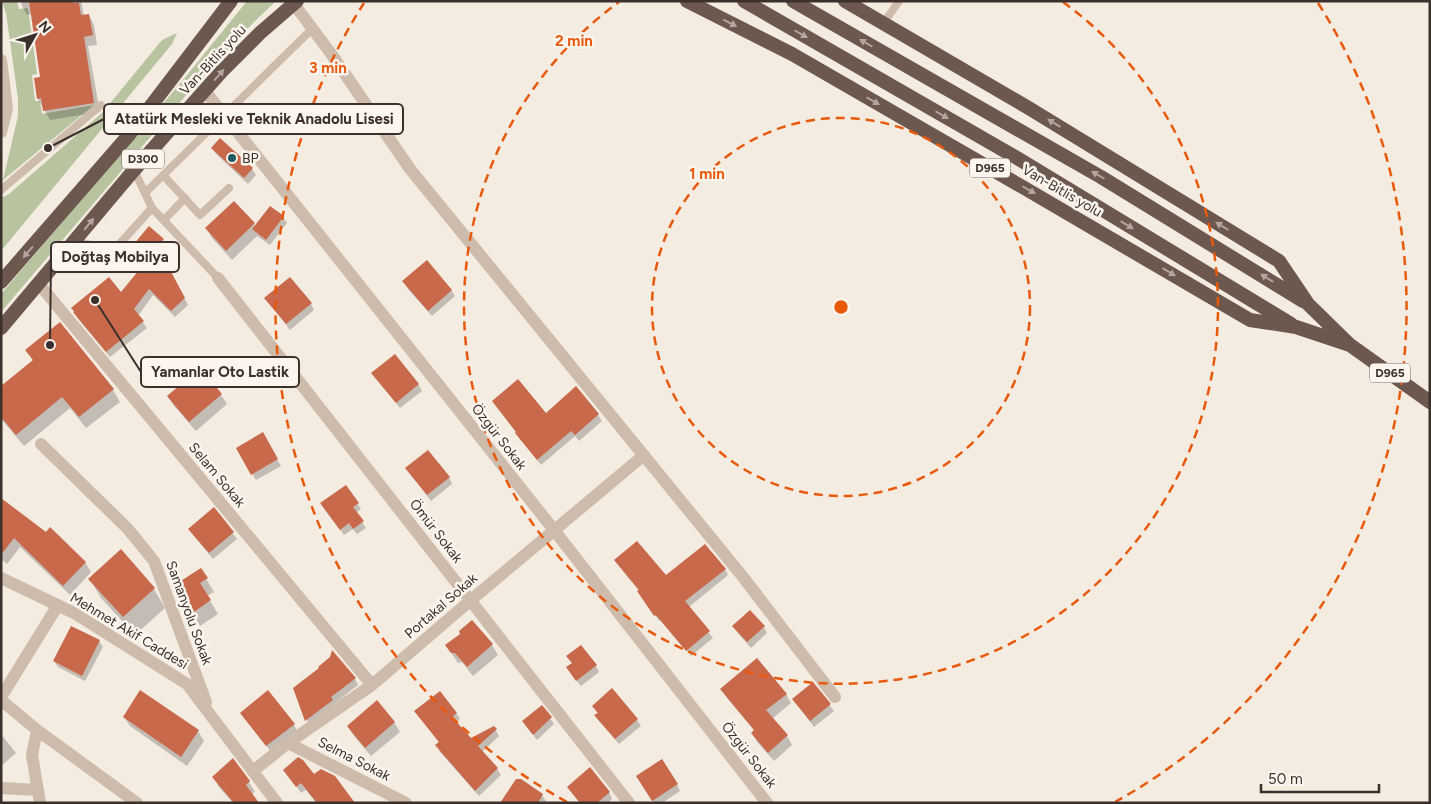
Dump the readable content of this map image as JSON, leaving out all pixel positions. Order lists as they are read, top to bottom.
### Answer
{
  "streets": {
    "highway": ["Van-Bitlis yolu", "D300", "D965"],
    "street": [
      "Özgür Sokak",
      "Selam Sokak",
      "Ömür Sokak",
      "Portakal Sokak",
      "Samanyolu Sokak",
      "Mehmet Akif Caddesi",
      "Selma Sokak"
    ]
  },
  "crossings": [
    ["Van-Bitlis yolu", "Özgür Sokak"],
    ["Van-Bitlis yolu", "Selam Sokak"],
    ["Özgür Sokak", "Portakal Sokak"],
    ["Selam Sokak", "Portakal Sokak"],
    ["Ömür Sokak", "Portakal Sokak"],
    ["Portakal Sokak", "Mehmet Akif Caddesi"],
    ["Portakal Sokak", "Selma Sokak"],
    ["Samanyolu Sokak", "Mehmet Akif Caddesi"]
  ],
  "places": [
    "Atatürk Mesleki ve Teknik Anadolu Lisesi",
    "BP",
    "Yamanlar Oto Lastik",
    "Doğtaş Mobilya"
  ],
  "scale_bar": "50 m",
  "north": "top right",
  "rings": ["2 min", "3 min", "1 min"]
}
